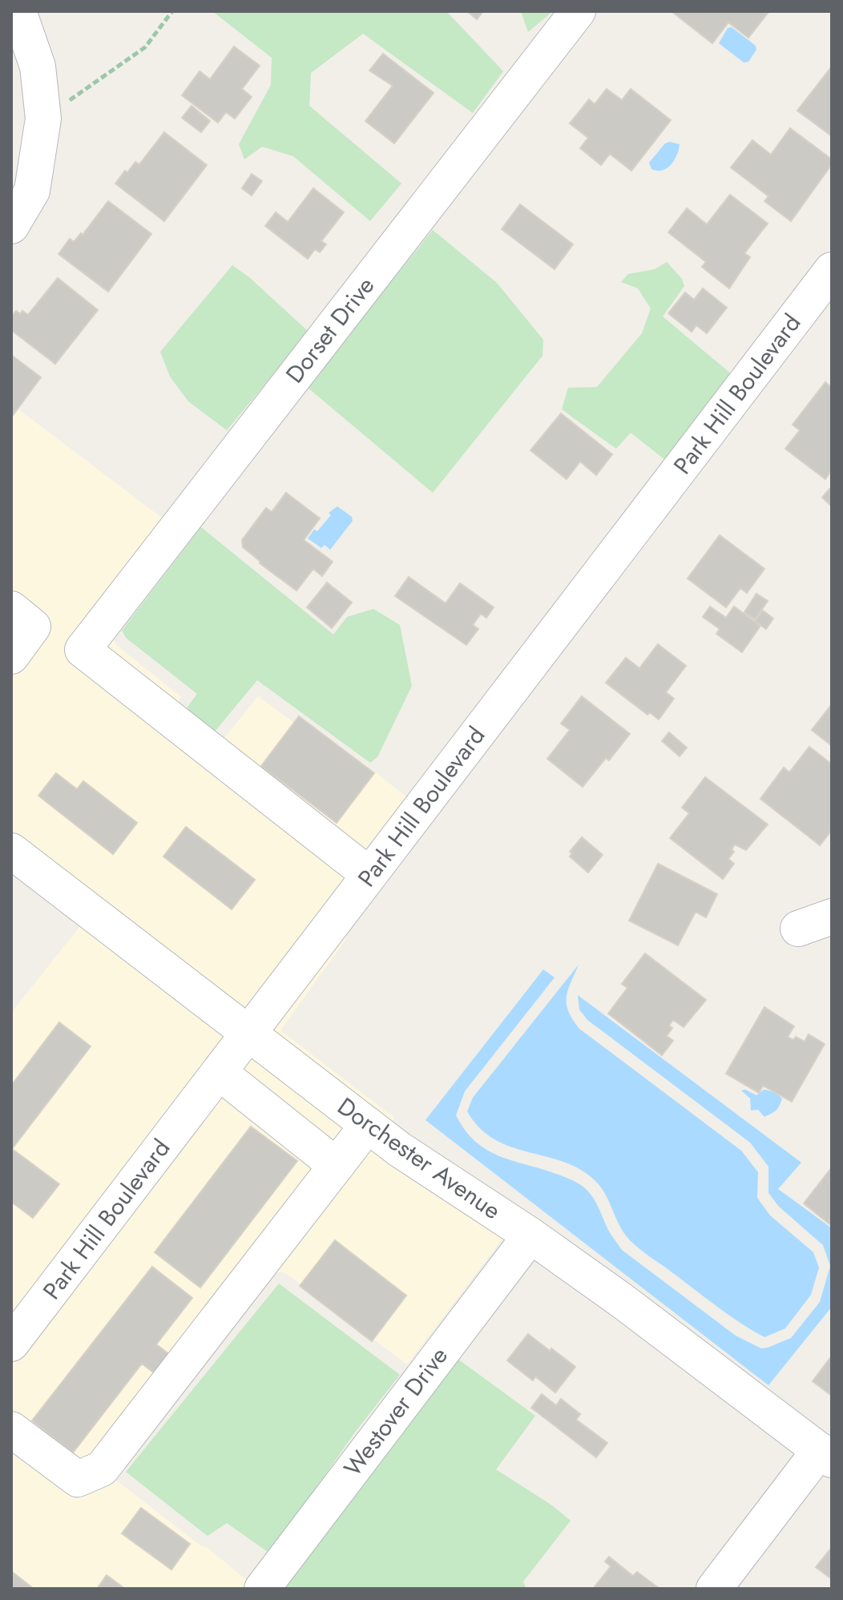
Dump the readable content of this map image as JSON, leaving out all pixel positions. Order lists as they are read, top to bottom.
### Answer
{
  "streets": {
    "street": [
      "Dorset Drive",
      "Park Hill Boulevard",
      "Dorchester Avenue",
      "Westover Drive"
    ]
  },
  "crossings": [
    ["Dorset Drive", "Park Hill Boulevard"],
    ["Park Hill Boulevard", "Dorchester Avenue"],
    ["Dorchester Avenue", "Westover Drive"]
  ]
}
